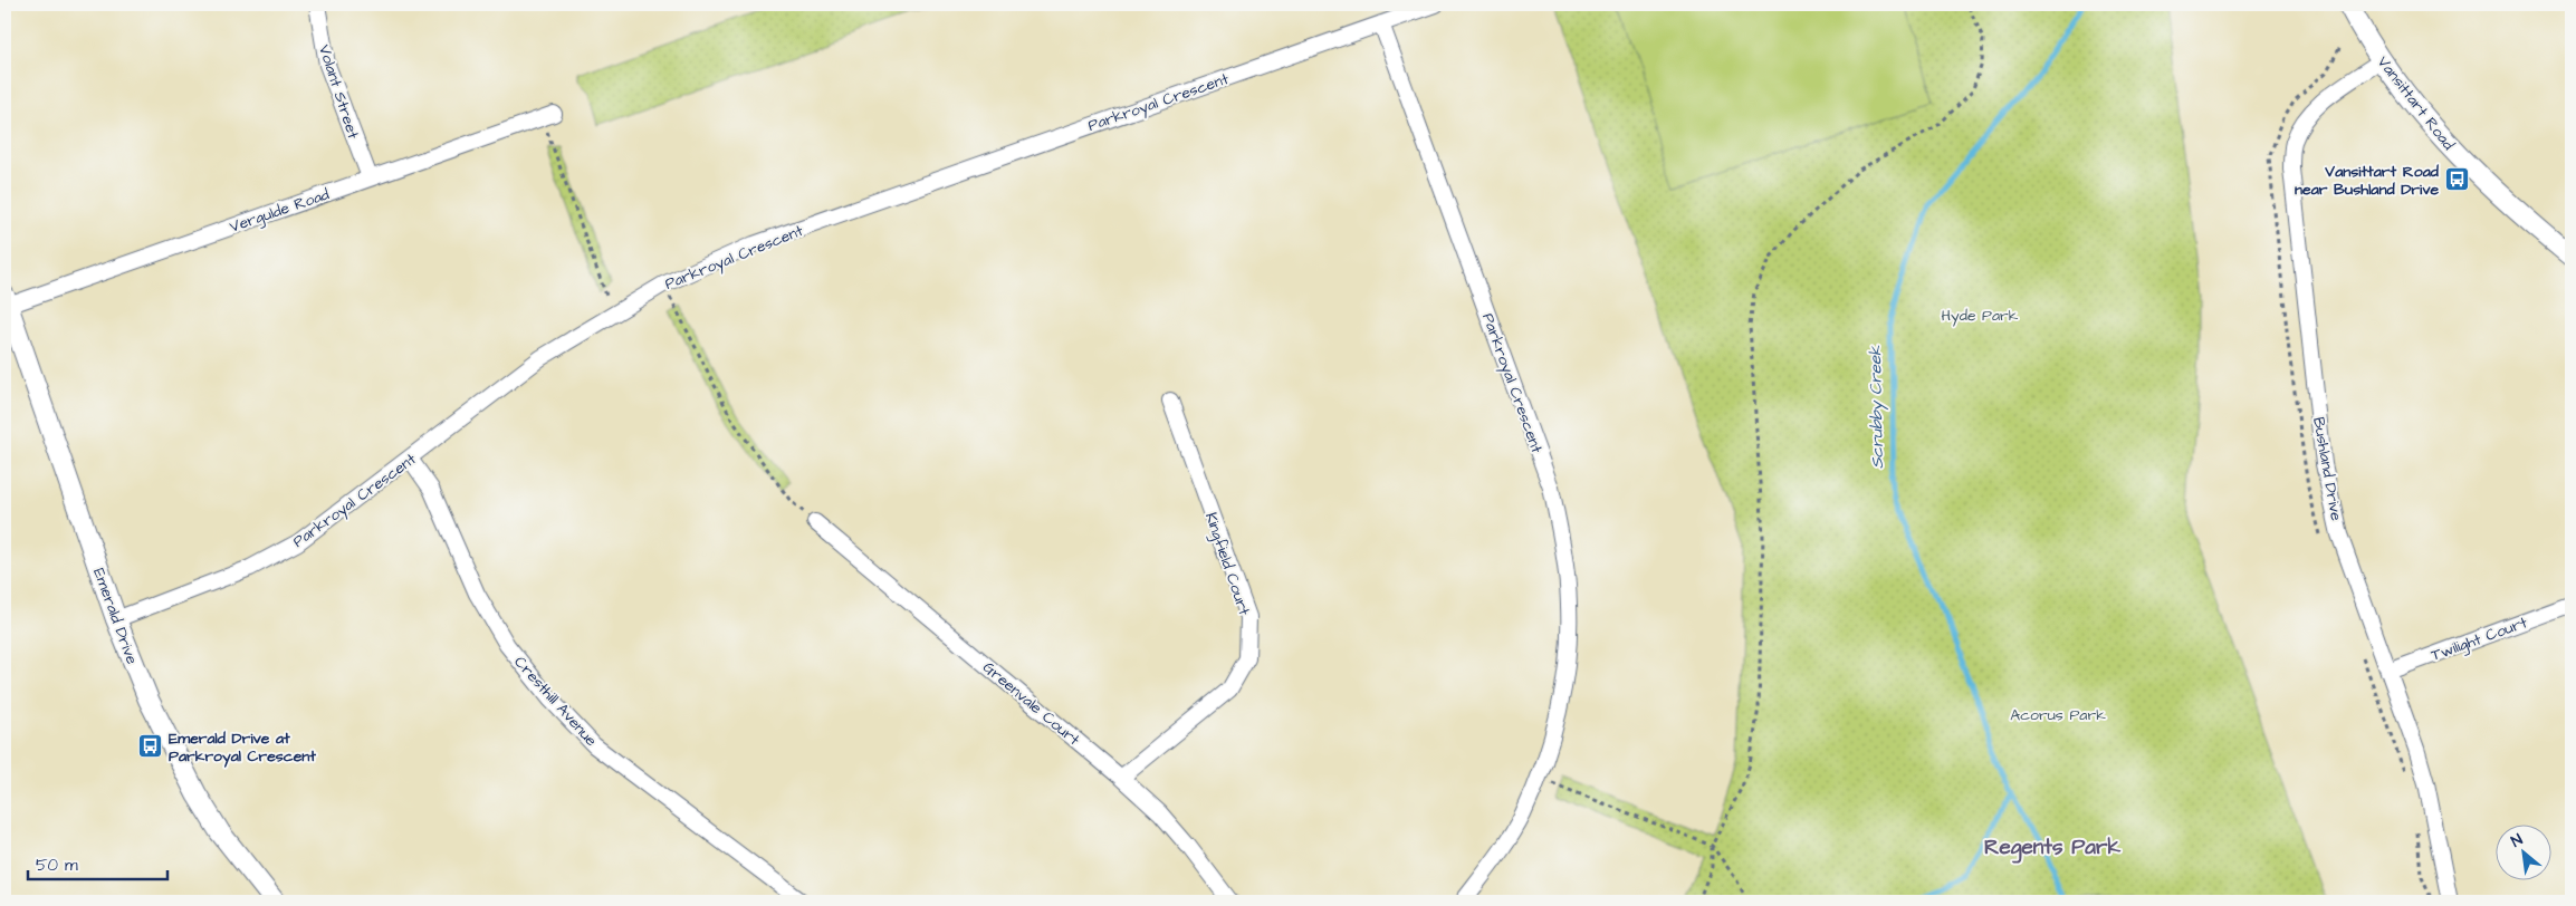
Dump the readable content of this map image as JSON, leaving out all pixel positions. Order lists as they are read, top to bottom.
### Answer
{
  "streets": {
    "street": [
      "Volant Street",
      "Parkroyal Crescent",
      "Vansittart Road",
      "Vergulde Road",
      "Bushland Drive",
      "Kingfield Court",
      "Emerald Drive",
      "Twilight Court",
      "Cresthill Avenue",
      "Greenvale Court"
    ]
  },
  "crossings": [
    ["Volant Street", "Vergulde Road"],
    ["Parkroyal Crescent", "Emerald Drive"],
    ["Parkroyal Crescent", "Cresthill Avenue"],
    ["Vansittart Road", "Bushland Drive"],
    ["Vergulde Road", "Emerald Drive"],
    ["Bushland Drive", "Twilight Court"],
    ["Kingfield Court", "Greenvale Court"]
  ],
  "districts": ["Regents Park"],
  "water": ["Scrubby Creek"],
  "parks": ["Hyde Park", "Acorus Park"],
  "places": {
    "bus stop": ["Vansittart Road near Bushland Drive", "Emerald Drive at Parkroyal Crescent"]
  },
  "scale_bar": "50 m",
  "north": "top left"
}
